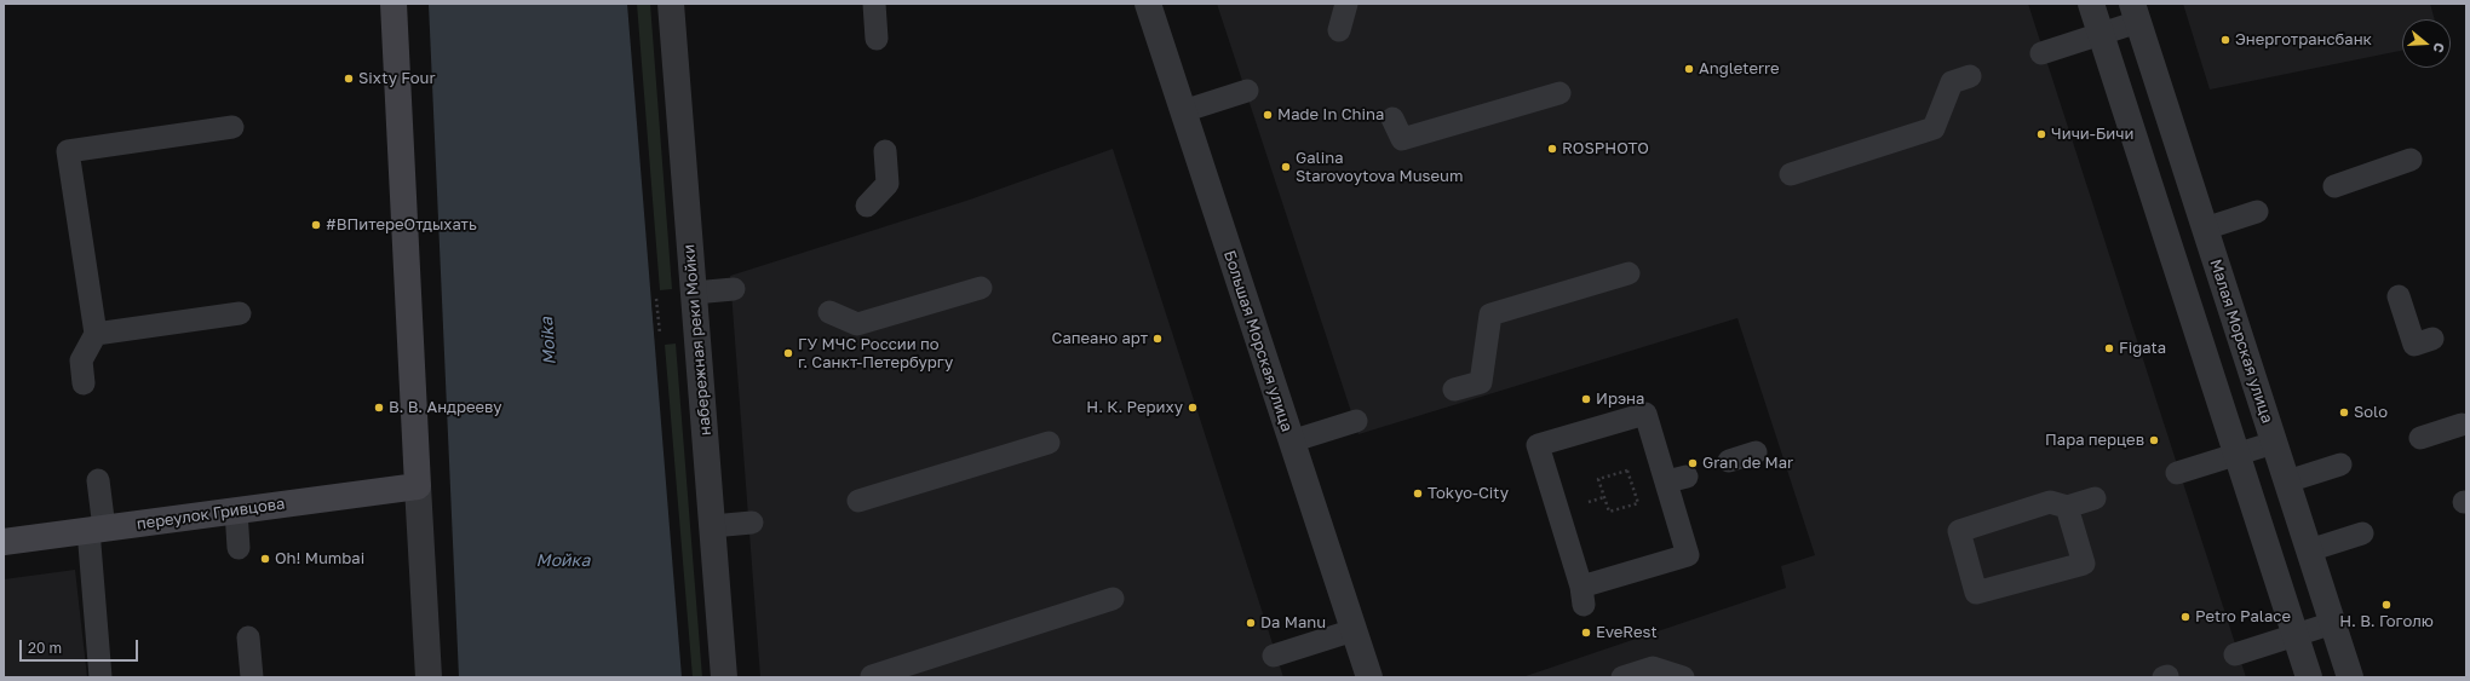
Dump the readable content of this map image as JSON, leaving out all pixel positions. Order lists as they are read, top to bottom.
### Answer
{
  "streets": {
    "main road": ["переулок Гривцова"],
    "street": ["набережная реки Мойки", "Большая Морская улица", "Малая Морская улица"]
  },
  "water": ["Moika", "Мойка"],
  "places": [
    "Энерготрансбанк",
    "Angleterre",
    "Sixty Four",
    "Made In China",
    "Чичи-Бичи",
    "ROSPHOTO",
    "Galina Starovoytova Museum",
    "#ВПитереОтдыхать",
    "Сапеано арт",
    "Figata",
    "ГУ МЧС России по г. Санкт-Петербургу",
    "Ирэна",
    "В. В. Андрееву",
    "Н. К. Рериху",
    "Solo",
    "Пара перцев",
    "Gran de Mar",
    "Tokyo-City",
    "Oh! Mumbai",
    "Н. В. Гоголю",
    "Petro Palace",
    "Da Manu",
    "EveRest"
  ],
  "scale_bar": "20 m",
  "north": "right"
}
